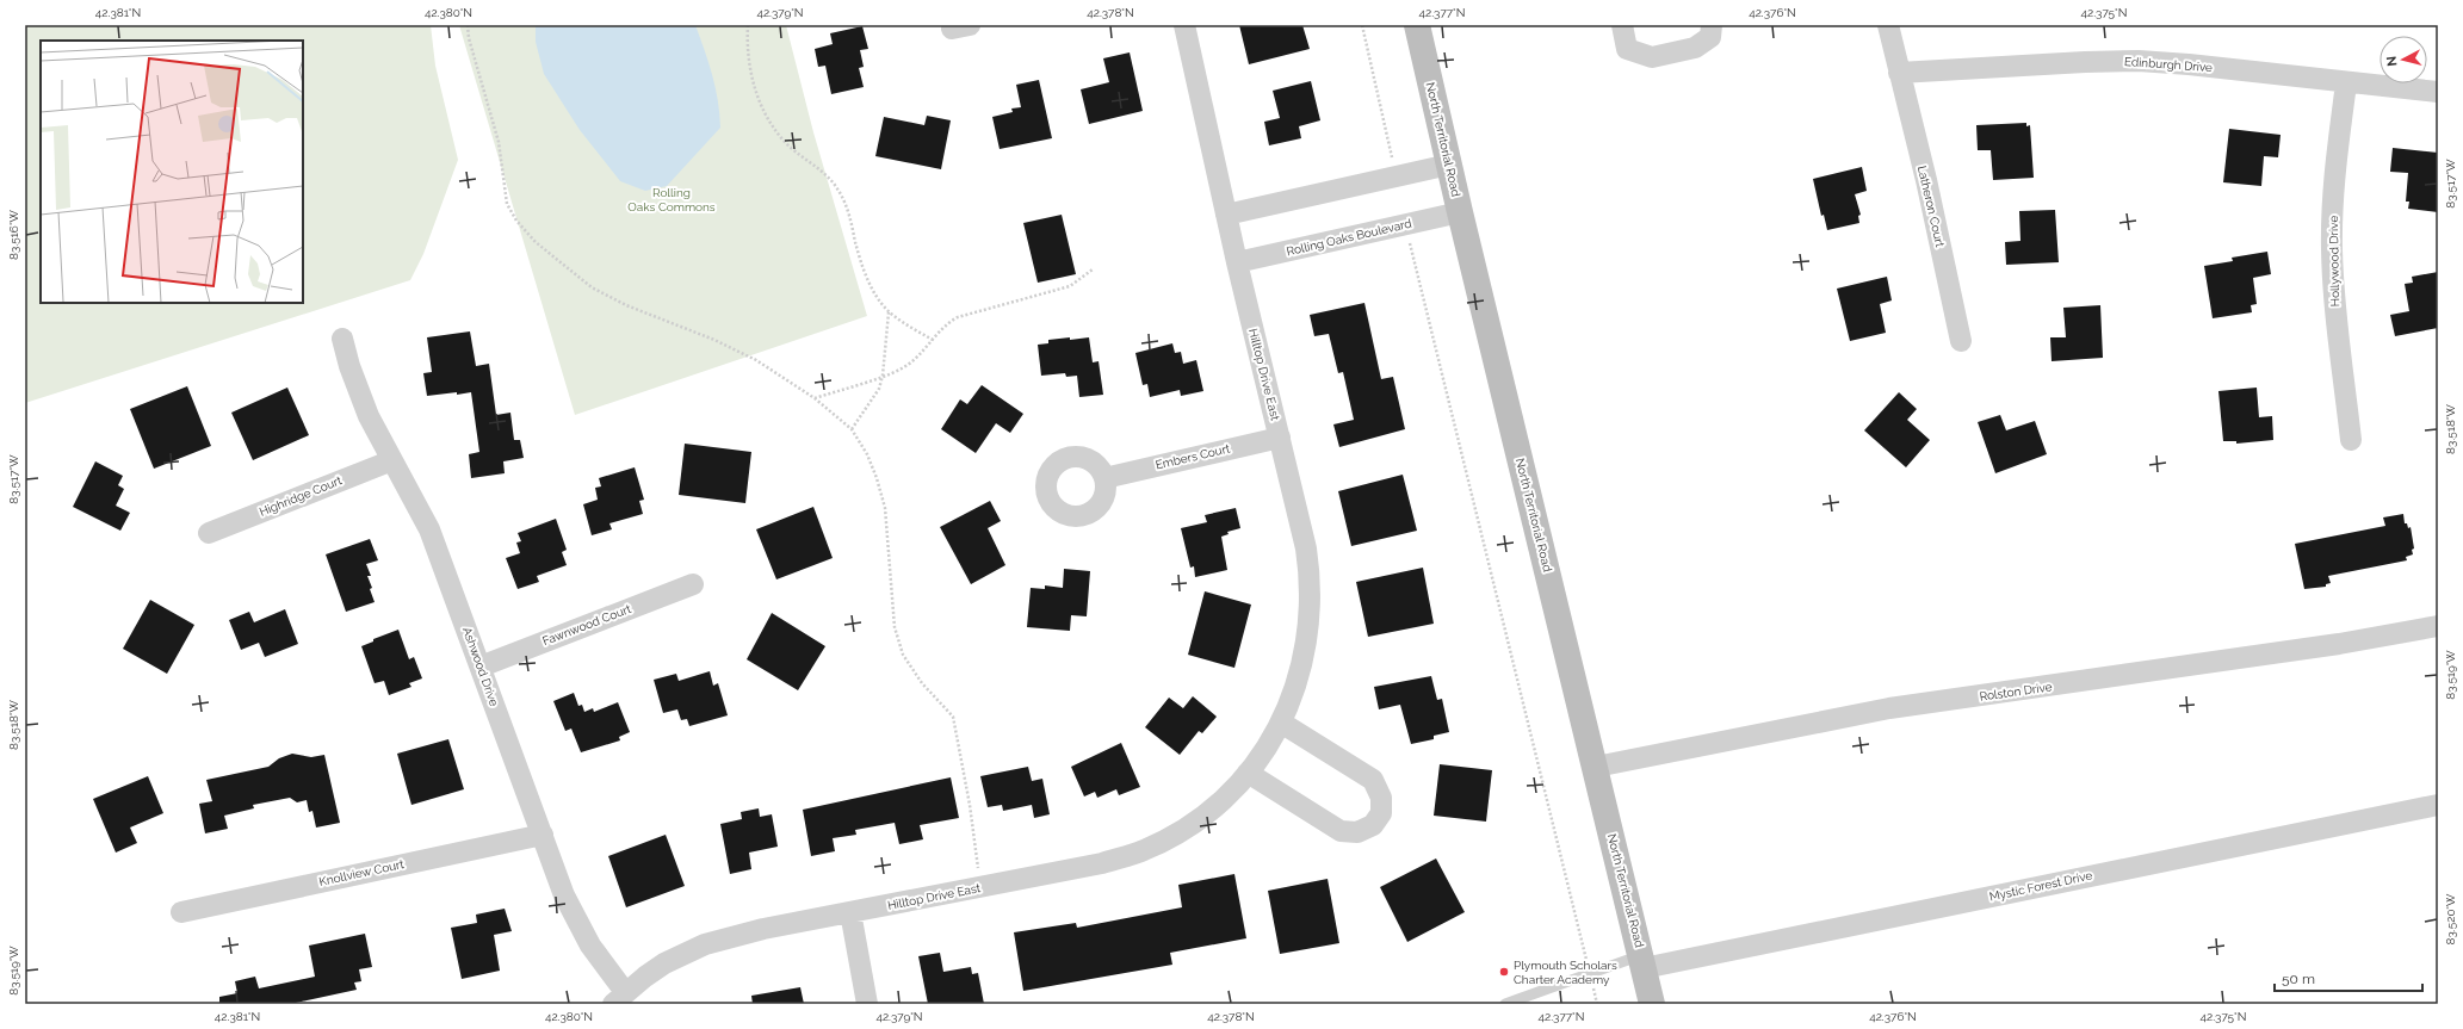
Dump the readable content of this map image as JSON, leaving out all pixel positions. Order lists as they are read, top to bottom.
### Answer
{
  "streets": {
    "main road": ["North Territorial Road"],
    "street": [
      "Edinburgh Drive",
      "Latheron Court",
      "Rolling Oaks Boulevard",
      "Hollywood Drive",
      "Hilltop Drive East",
      "Embers Court",
      "Highridge Court",
      "Fawnwood Court",
      "Ashwood Drive",
      "Rolston Drive",
      "Knollview Court",
      "Mystic Forest Drive"
    ]
  },
  "crossings": [
    ["Edinburgh Drive", "Latheron Court"],
    ["Edinburgh Drive", "Hollywood Drive"],
    ["North Territorial Road", "Rolling Oaks Boulevard"],
    ["North Territorial Road", "Rolston Drive"],
    ["North Territorial Road", "Mystic Forest Drive"],
    ["Rolling Oaks Boulevard", "Hilltop Drive East"],
    ["Hilltop Drive East", "Embers Court"],
    ["Hilltop Drive East", "Ashwood Drive"],
    ["Highridge Court", "Ashwood Drive"],
    ["Fawnwood Court", "Ashwood Drive"],
    ["Ashwood Drive", "Knollview Court"]
  ],
  "parks": ["Rolling Oaks Commons"],
  "places": ["Plymouth Scholars Charter Academy"],
  "scale_bar": "50 m",
  "north": "left",
  "coordinates": [
    "42.381°N",
    "42.380°N",
    "42.379°N",
    "42.378°N",
    "42.377°N",
    "42.376°N",
    "42.375°N",
    "83.517°W",
    "83.516°W",
    "83.518°W",
    "83.519°W",
    "83.520°W"
  ]
}
